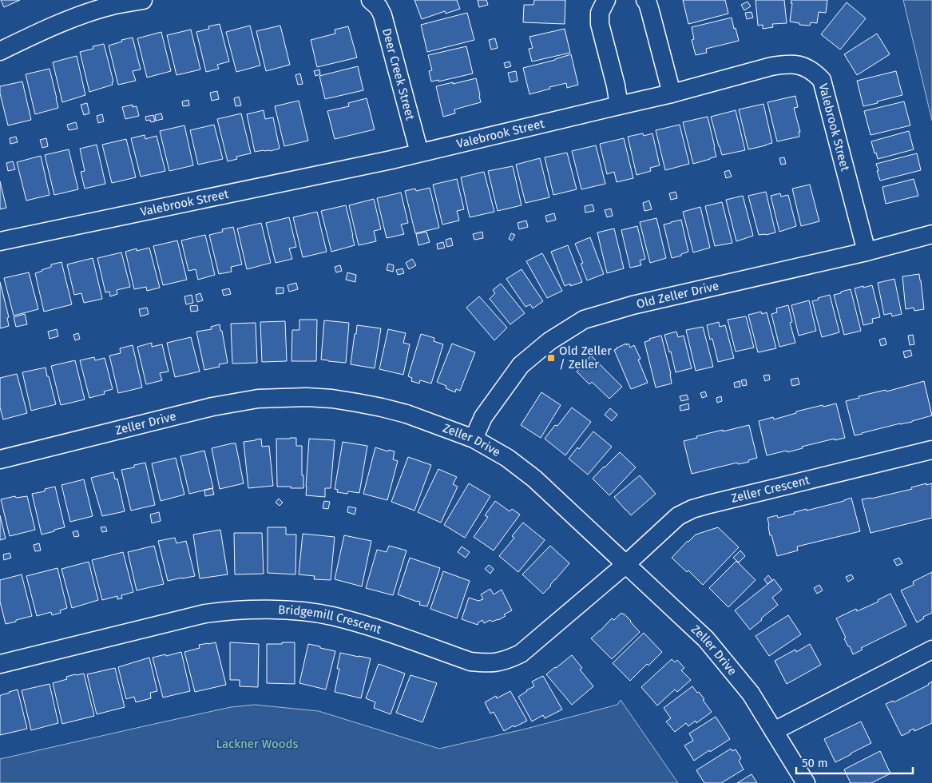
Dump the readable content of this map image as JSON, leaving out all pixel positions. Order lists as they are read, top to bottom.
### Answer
{
  "streets": {
    "street": [
      "Deer Creek Street",
      "Valebrook Street",
      "Old Zeller Drive",
      "Zeller Drive",
      "Zeller Crescent",
      "Bridgemill Crescent"
    ]
  },
  "crossings": [
    ["Deer Creek Street", "Valebrook Street"],
    ["Valebrook Street", "Old Zeller Drive"],
    ["Old Zeller Drive", "Zeller Drive"],
    ["Zeller Drive", "Zeller Crescent"],
    ["Zeller Drive", "Bridgemill Crescent"],
    ["Zeller Crescent", "Bridgemill Crescent"]
  ],
  "parks": ["Lackner Woods"],
  "places": {
    "transit": ["Old Zeller / Zeller"]
  },
  "scale_bar": "50 m"
}
